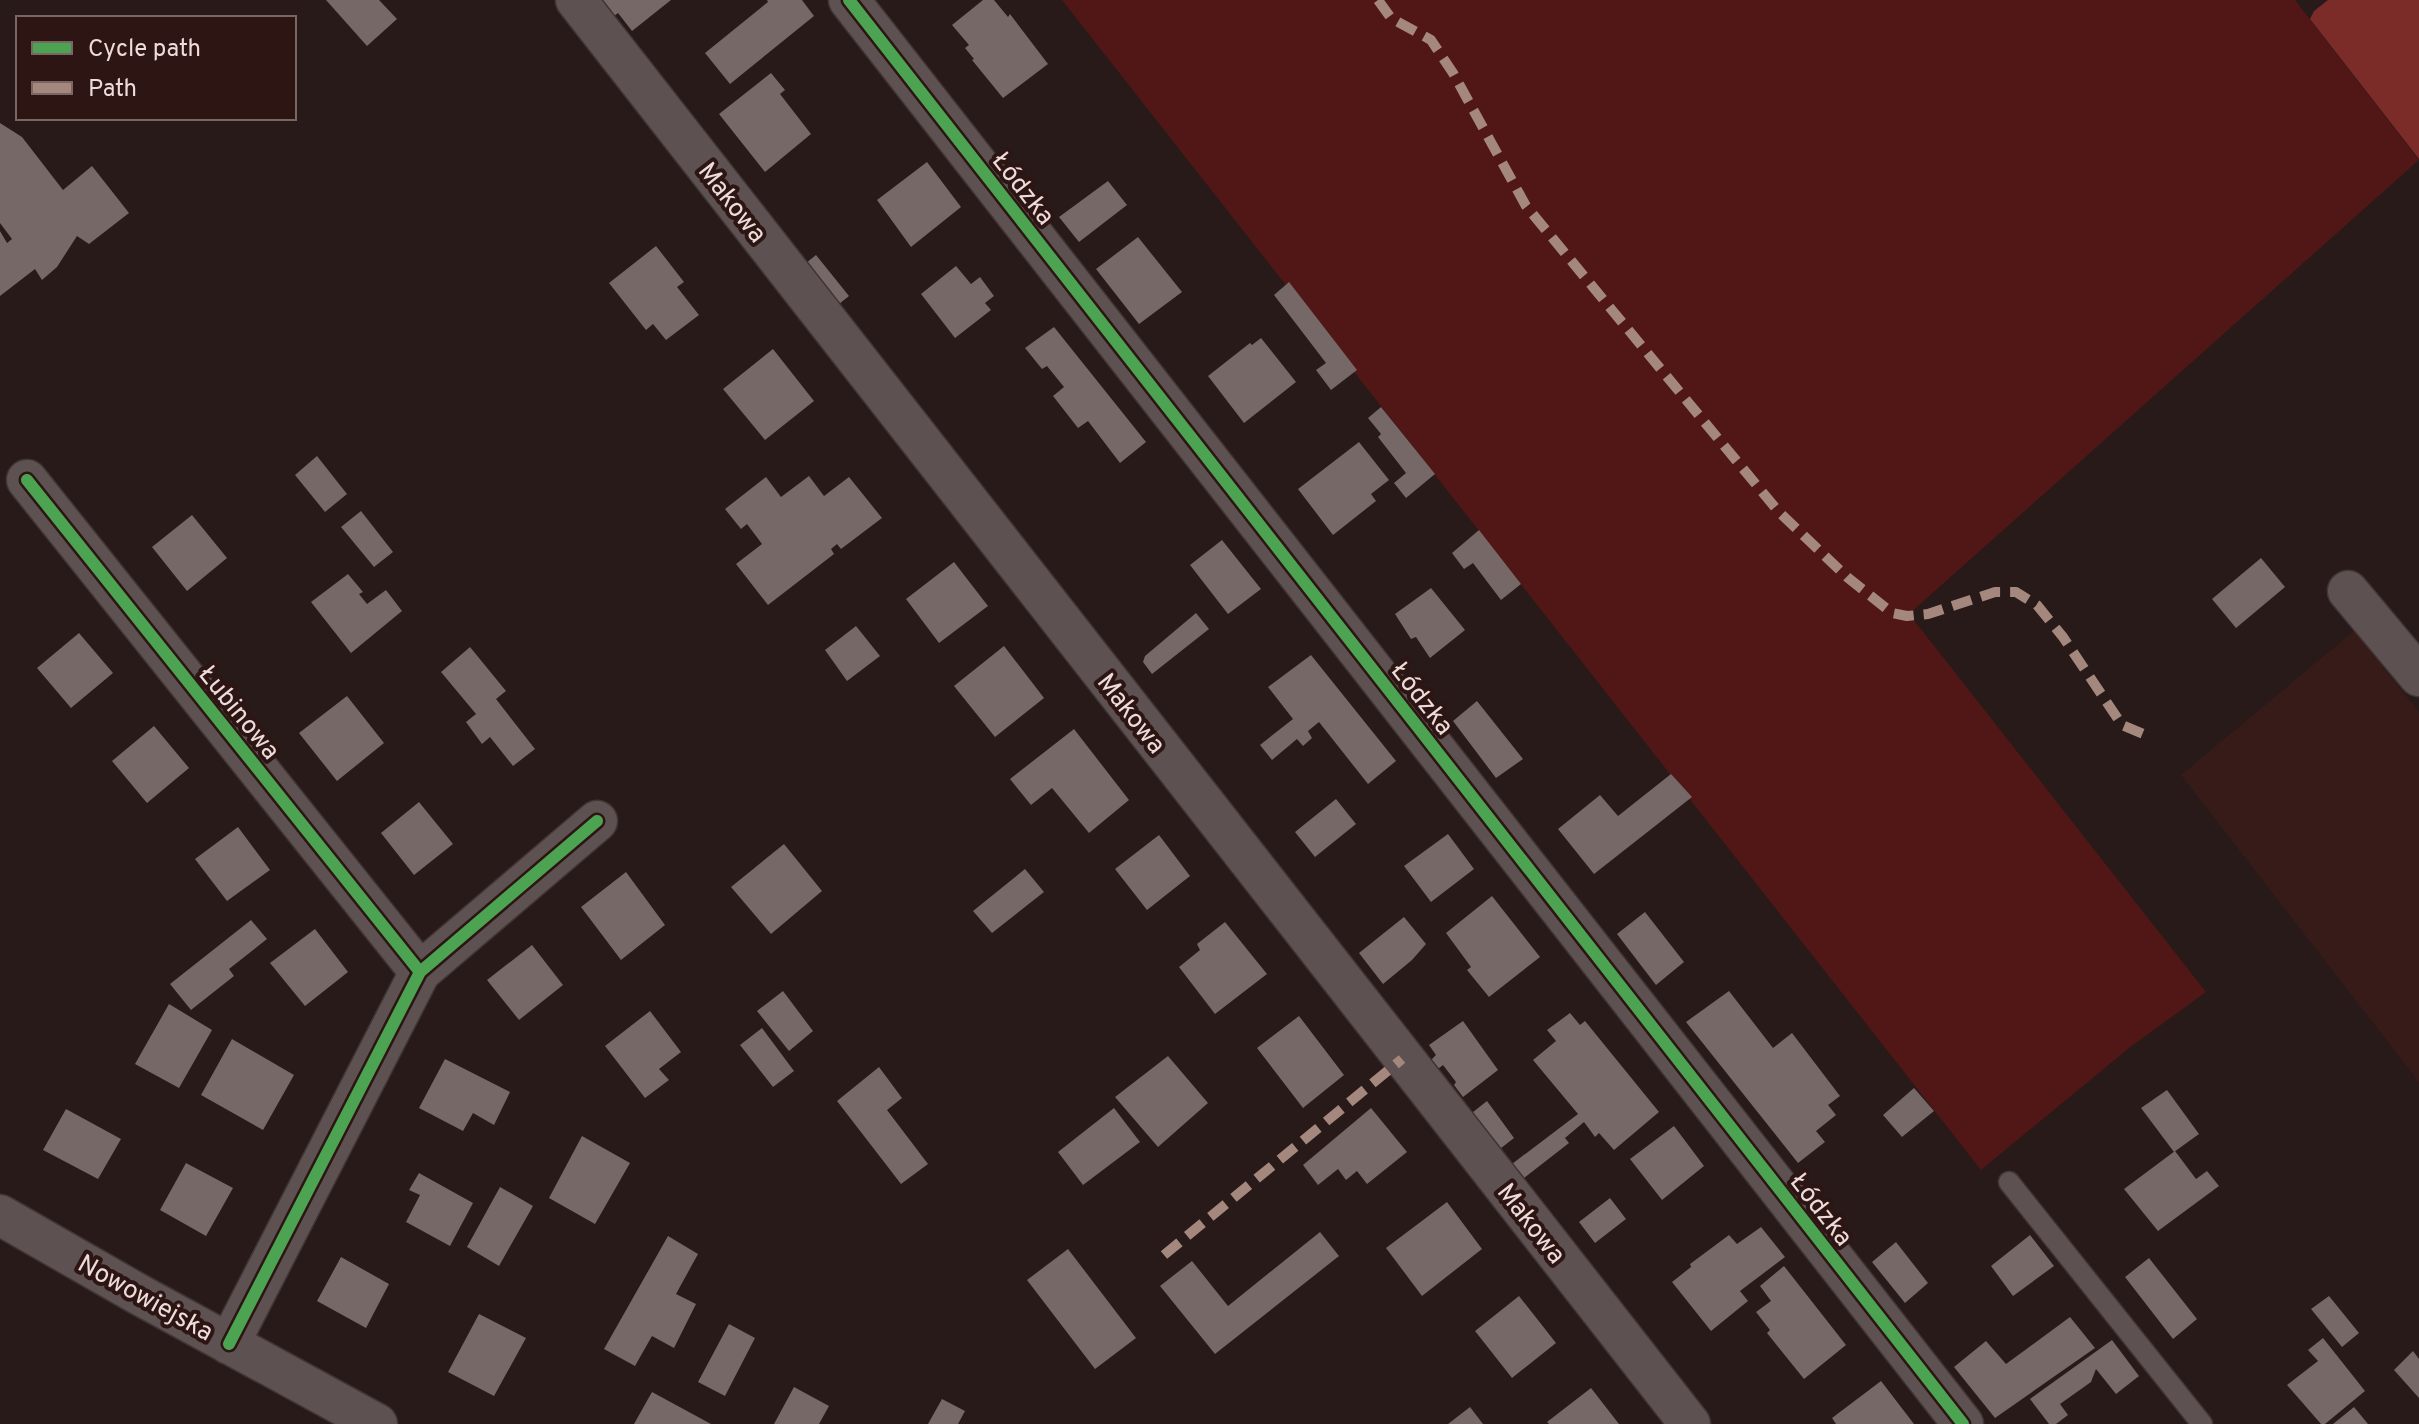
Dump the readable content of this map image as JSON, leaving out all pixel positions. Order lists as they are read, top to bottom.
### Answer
{
  "streets": {
    "street": [
      "Łódzka",
      "Makowa",
      "Łubinowa",
      "Nowowiejska"
    ]
  },
  "legend": ["Cycle path", "Path"]
}
